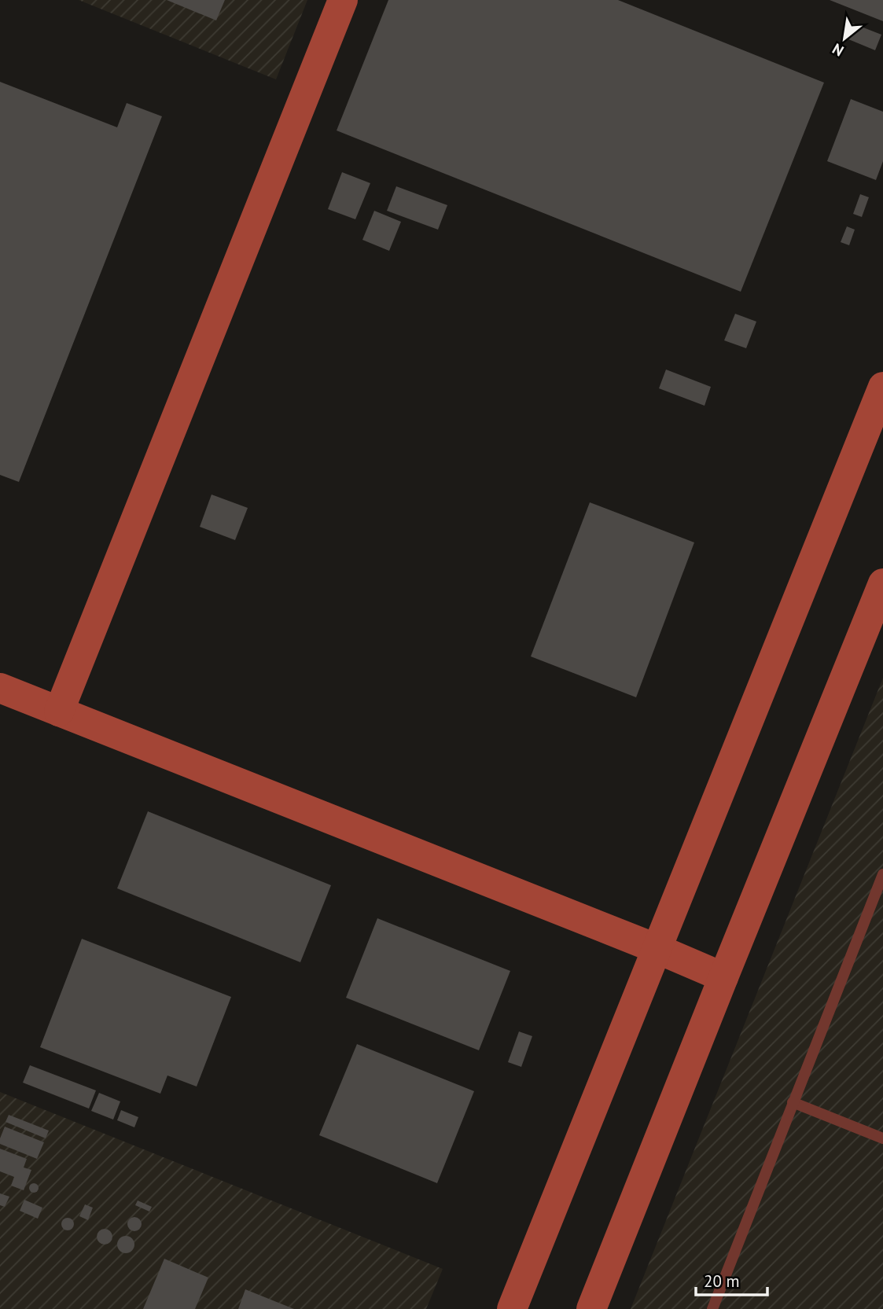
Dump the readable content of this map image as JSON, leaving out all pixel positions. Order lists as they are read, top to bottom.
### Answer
{
  "scale_bar": "20 m",
  "north": "bottom left"
}
